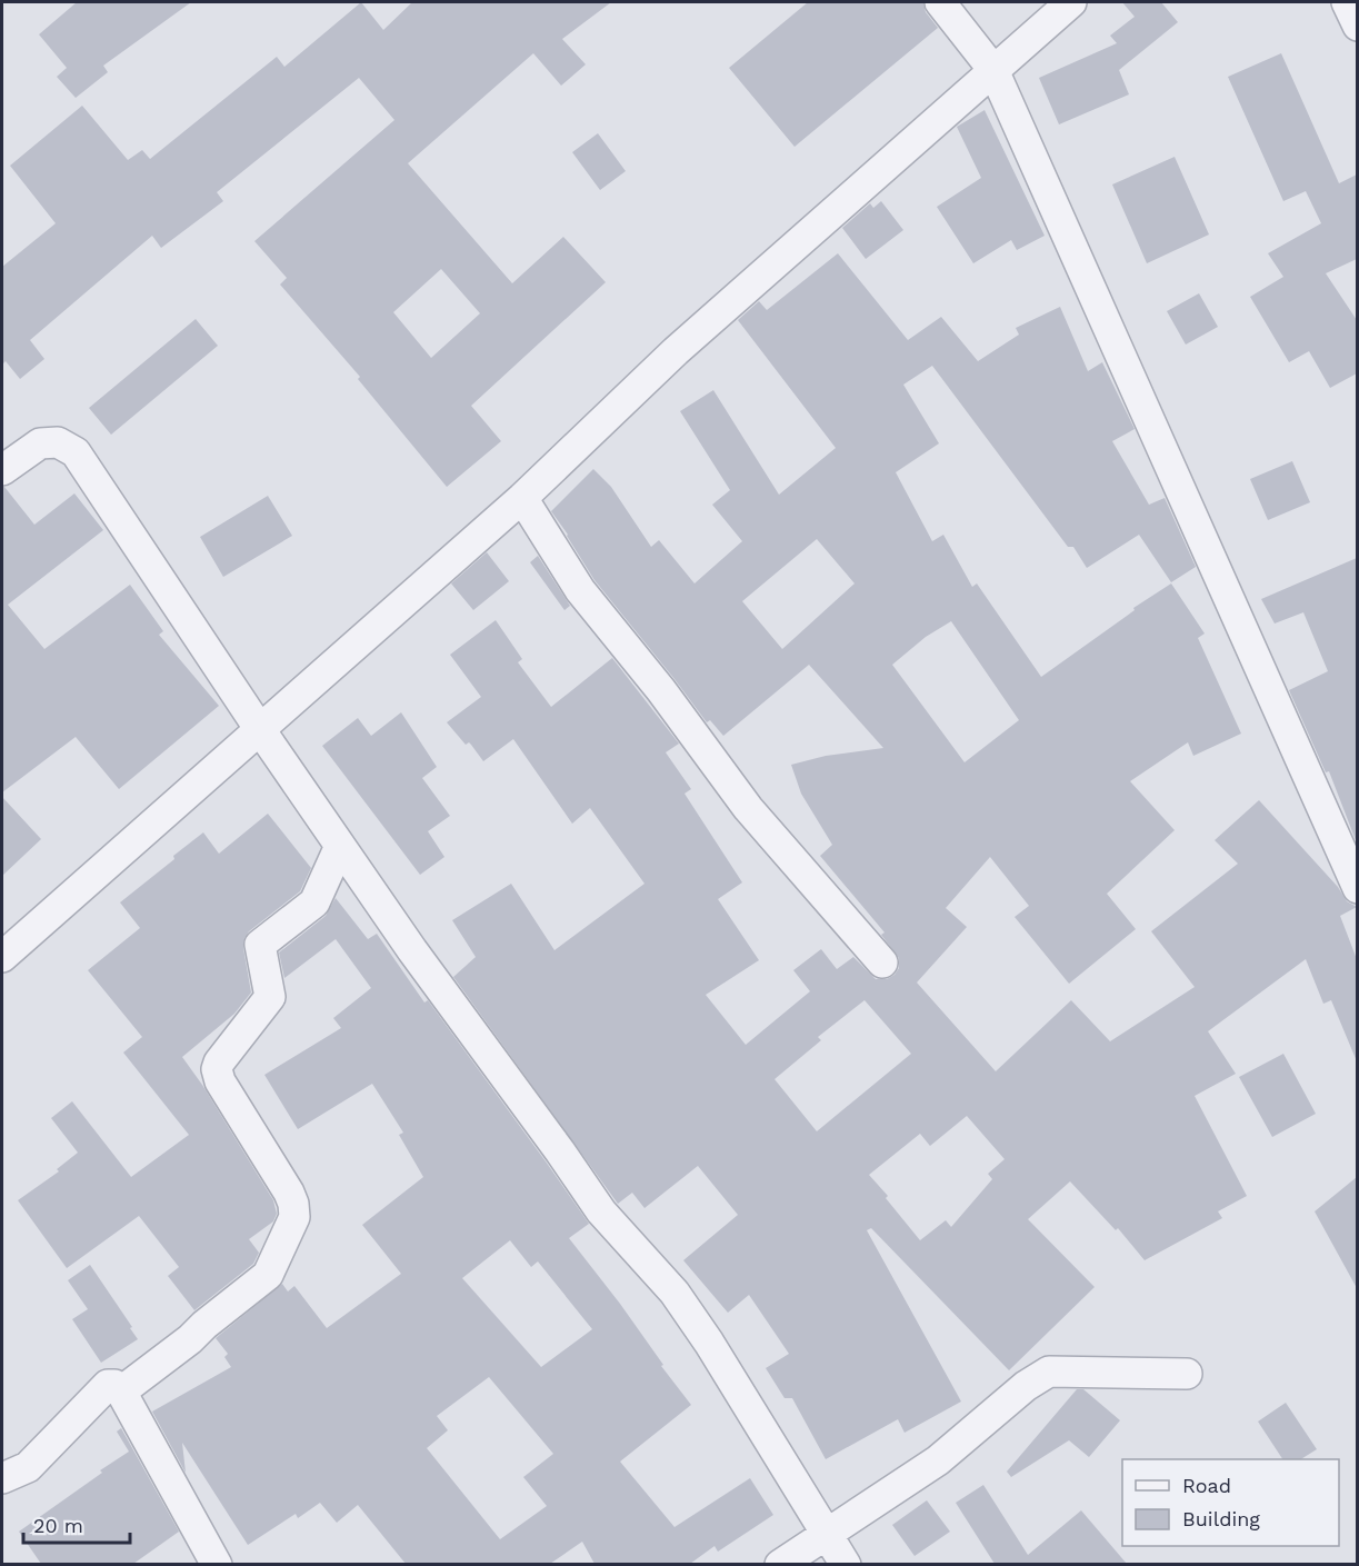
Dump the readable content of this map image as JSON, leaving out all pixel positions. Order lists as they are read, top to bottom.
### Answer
{
  "legend": ["Road", "Building"],
  "scale_bar": "20 m"
}
